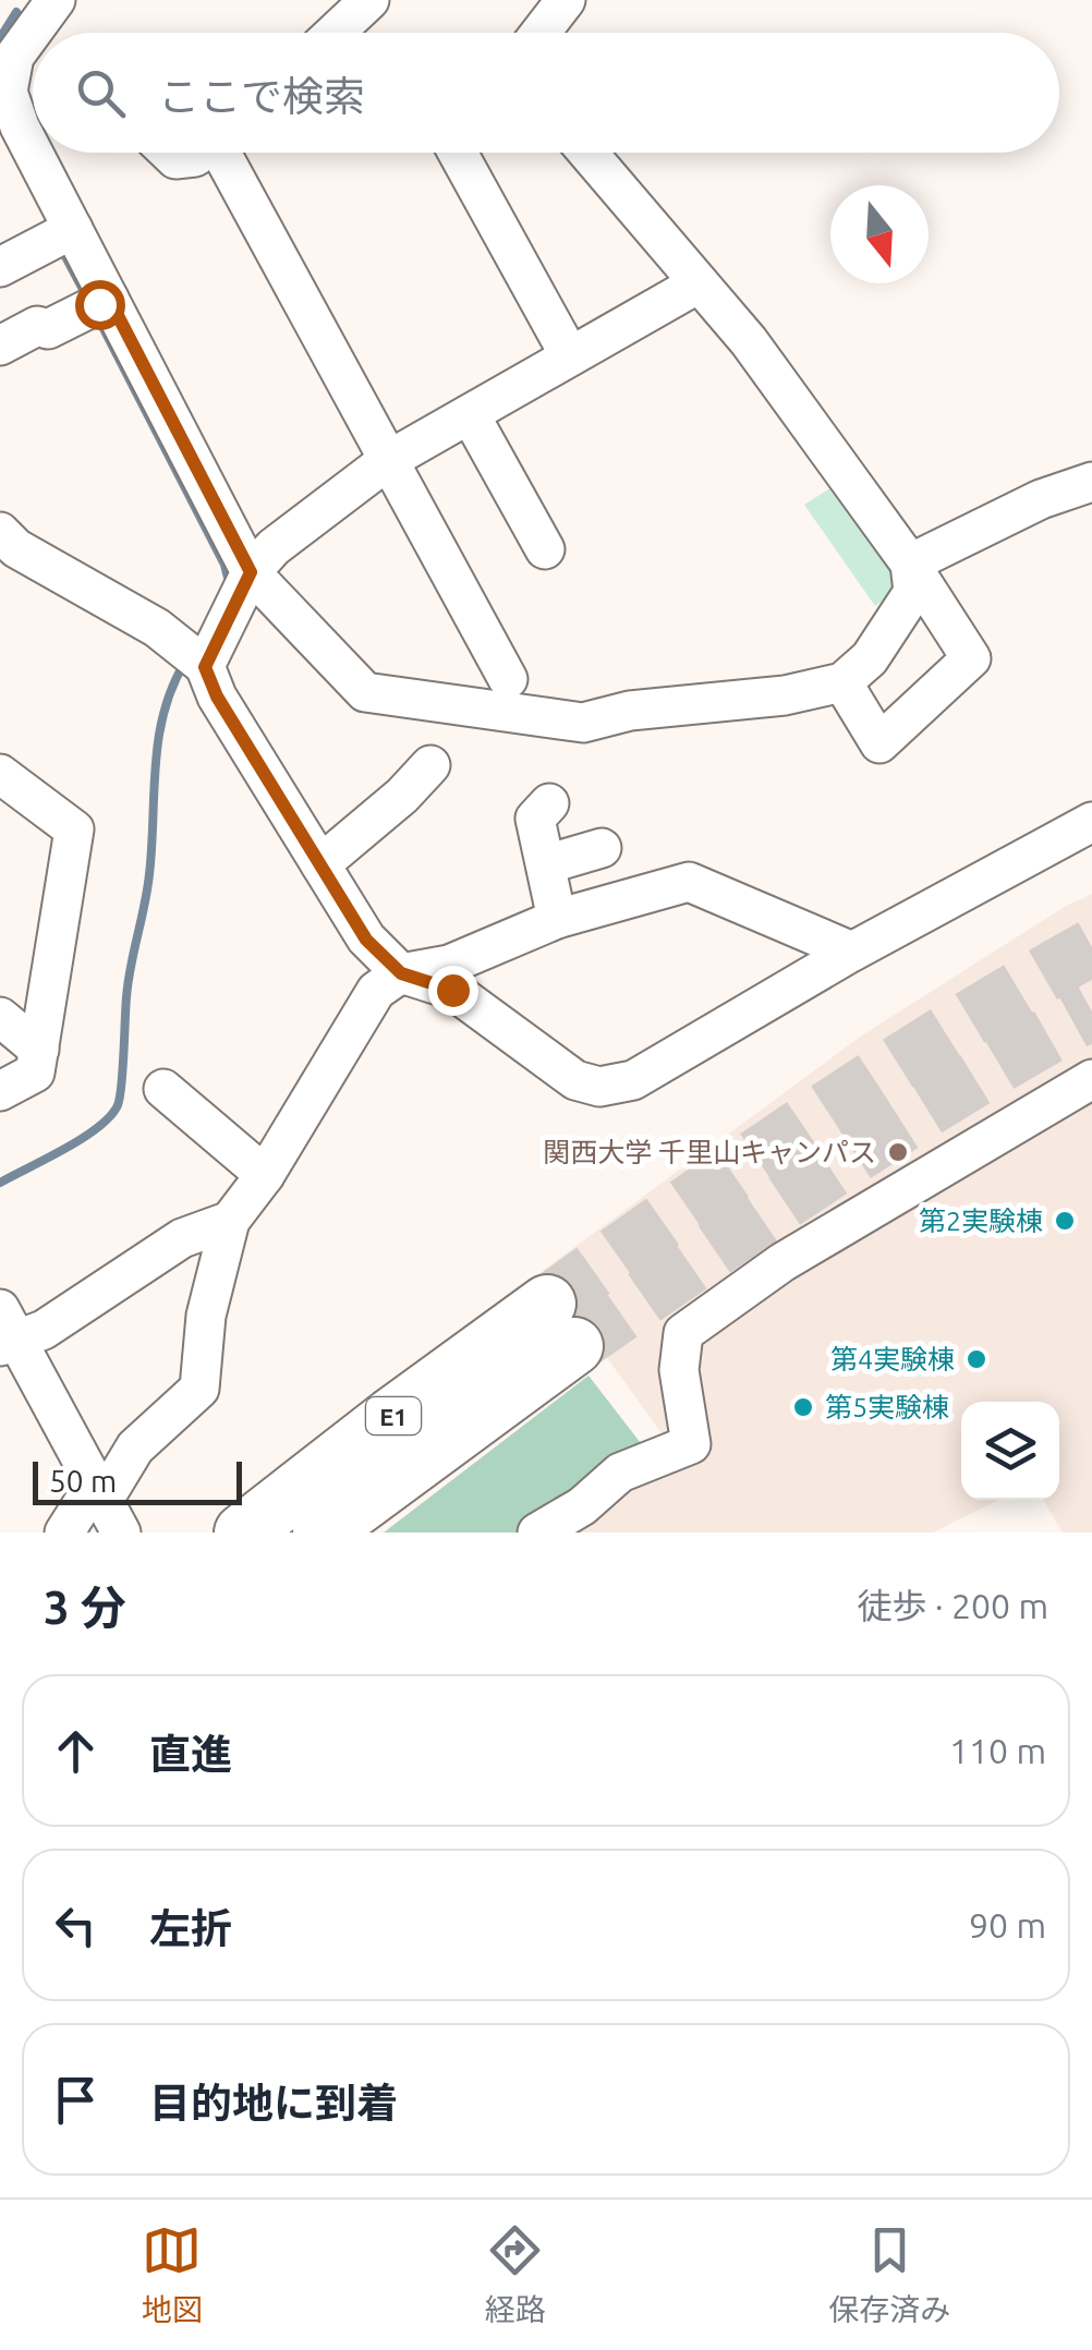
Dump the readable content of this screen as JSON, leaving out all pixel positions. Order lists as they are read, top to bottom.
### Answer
{
  "streets": {
    "highway": ["E1"]
  },
  "places": [
    "関西大学 千里山キャンパス",
    "第2実験棟",
    "第4実験棟",
    "第5実験棟"
  ],
  "scale_bar": "50 m",
  "north": "bottom",
  "page": {
    "search": "ここで検索",
    "scale": "50 m",
    "heading": ["3 分", "徒歩 · 200 m"],
    "list": [
      ["直進", "110 m"],
      ["左折", "90 m"],
      "目的地に到着"
    ],
    "nav": ["地図", "経路", "保存済み"]
  }
}
